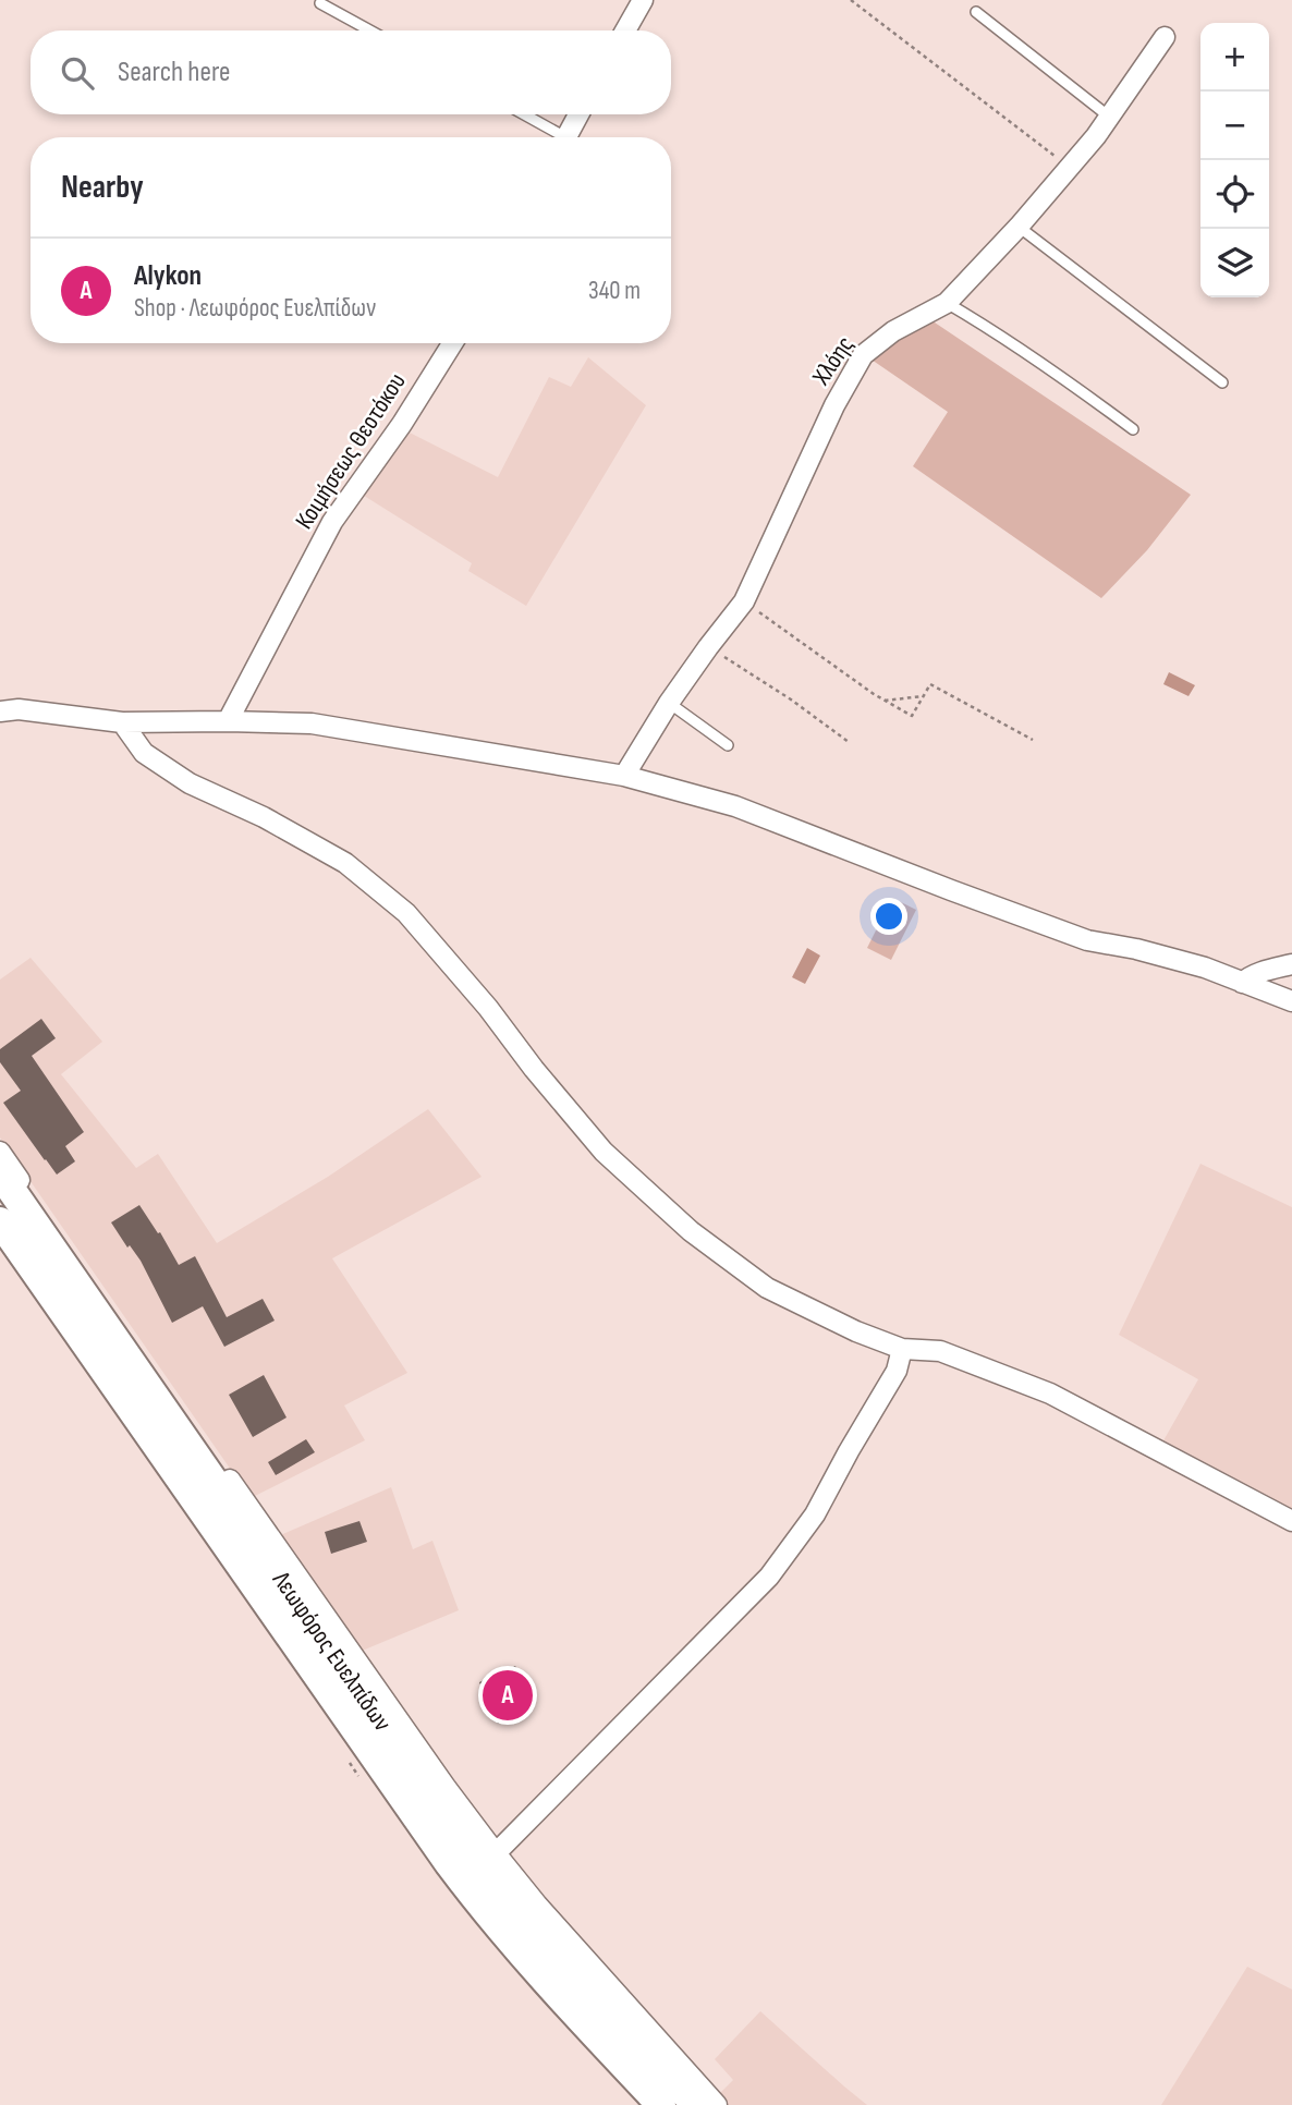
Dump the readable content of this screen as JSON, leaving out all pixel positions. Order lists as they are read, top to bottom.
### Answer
{
  "streets": {
    "main road": ["Λεωφόρος Ευελπίδων"],
    "street": ["Χλόης", "Κοιμήσεως Θεοτόκου"]
  },
  "page": {
    "map_buttons": ["+", "−"],
    "search": "Search here",
    "heading": "Nearby",
    "list": [
      {
        "mark": "A",
        "name": "Alykon",
        "note": "Shop · Λεωφόρος Ευελπίδων",
        "value": "340 m"
      }
    ],
    "pins": "A"
  }
}
